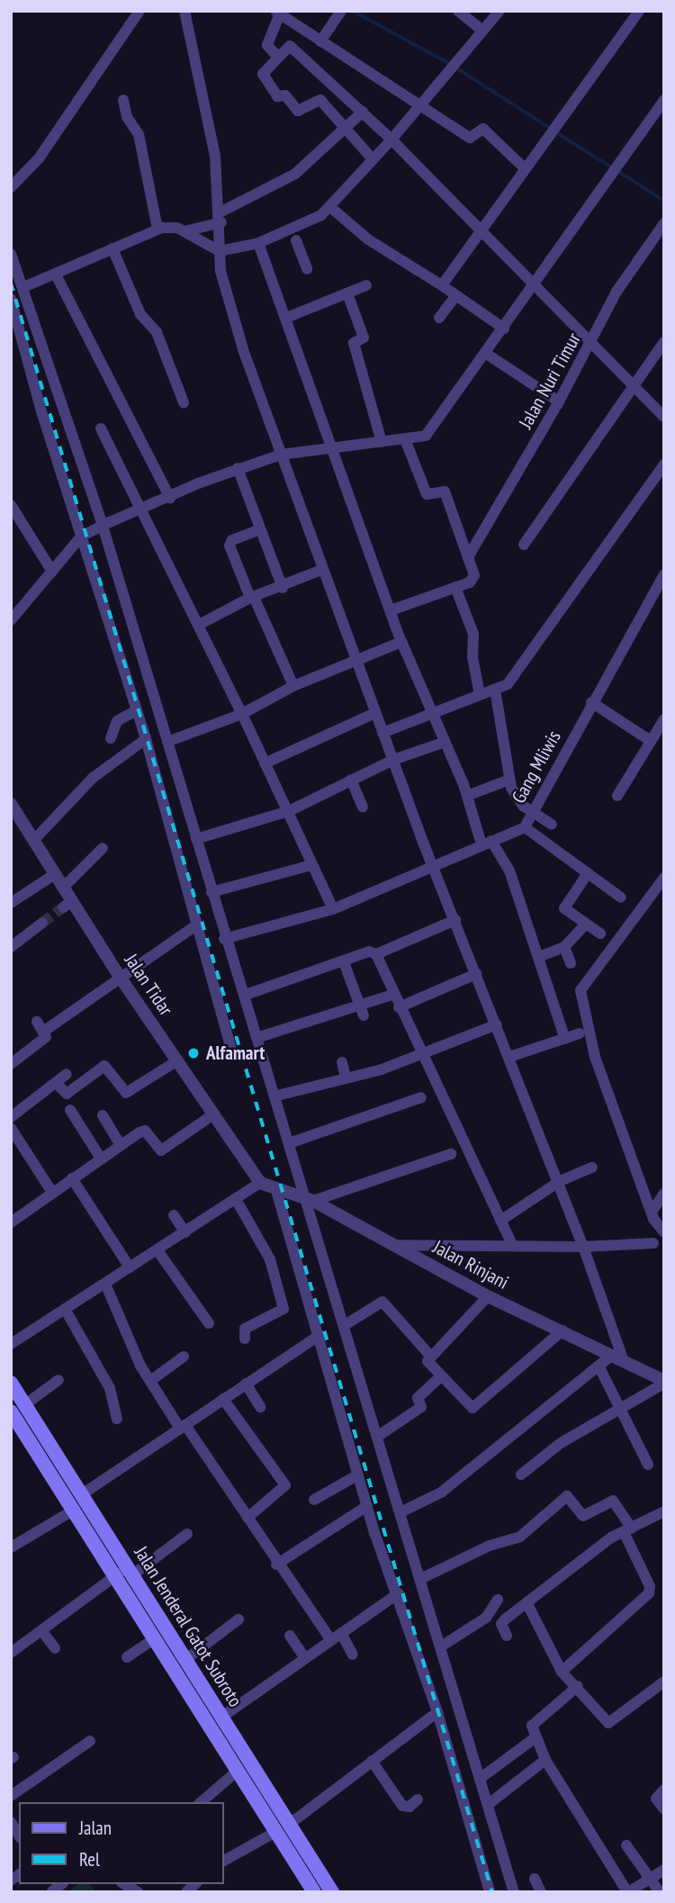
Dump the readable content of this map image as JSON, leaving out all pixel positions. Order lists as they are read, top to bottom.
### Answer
{
  "streets": {
    "main road": ["Jalan Jenderal Gatot Subroto"],
    "street": [
      "Jalan Nuri Timur",
      "Gang Mliwis",
      "Jalan Tidar",
      "Jalan Rinjani"
    ]
  },
  "crossings": [
    ["Jalan Tidar", "Jalan Rinjani"]
  ],
  "places": ["Alfamart"],
  "legend": ["Jalan", "Rel"]
}
